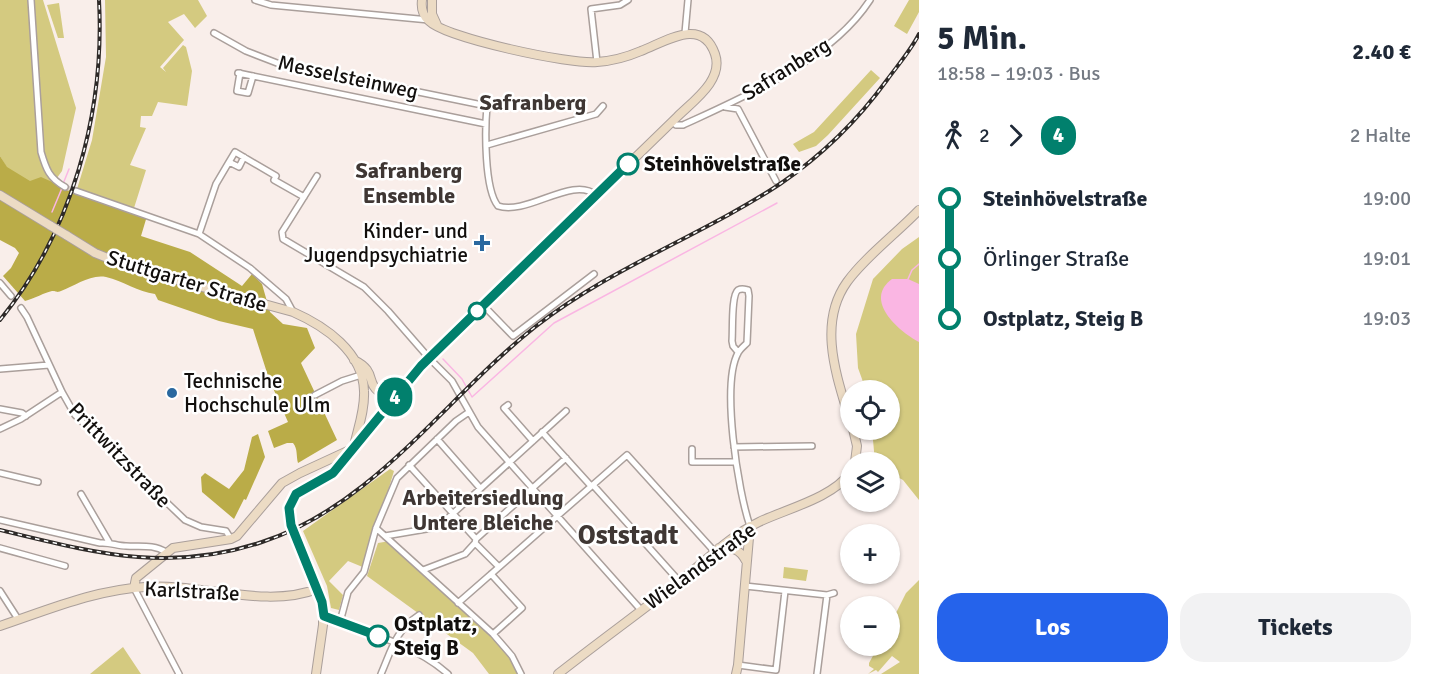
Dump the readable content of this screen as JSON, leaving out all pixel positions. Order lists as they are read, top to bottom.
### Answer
{
  "streets": {
    "main road": ["Stuttgarter Straße", "Wielandstraße", "Karlstraße"],
    "street": ["Safranberg", "Messelsteinweg", "Prittwitzstraße"]
  },
  "districts": [
    "Safranberg",
    "Safranberg Ensemble",
    "Arbeitersiedlung Untere Bleiche",
    "Oststadt"
  ],
  "places": {
    "other": ["Steinhövelstraße", "Technische Hochschule Ulm", "Ostplatz, Steig B"],
    "health": ["Kinder- und Jugendpsychiatrie"]
  },
  "lines": ["bus line 4"],
  "page": {
    "on_map": "4",
    "heading": ["5 Min.", "18:58 – 19:03 · Bus", "2.40 €"],
    "legs": ["2", "4", "2 Halte"],
    "list": [
      {
        "name": "Steinhövelstraße",
        "value": "19:00"
      },
      {
        "name": "Örlinger Straße",
        "value": "19:01"
      },
      {
        "name": "Ostplatz, Steig B",
        "value": "19:03"
      }
    ],
    "map_buttons": ["+", "−"],
    "buttons": ["Los", "Tickets"]
  }
}
